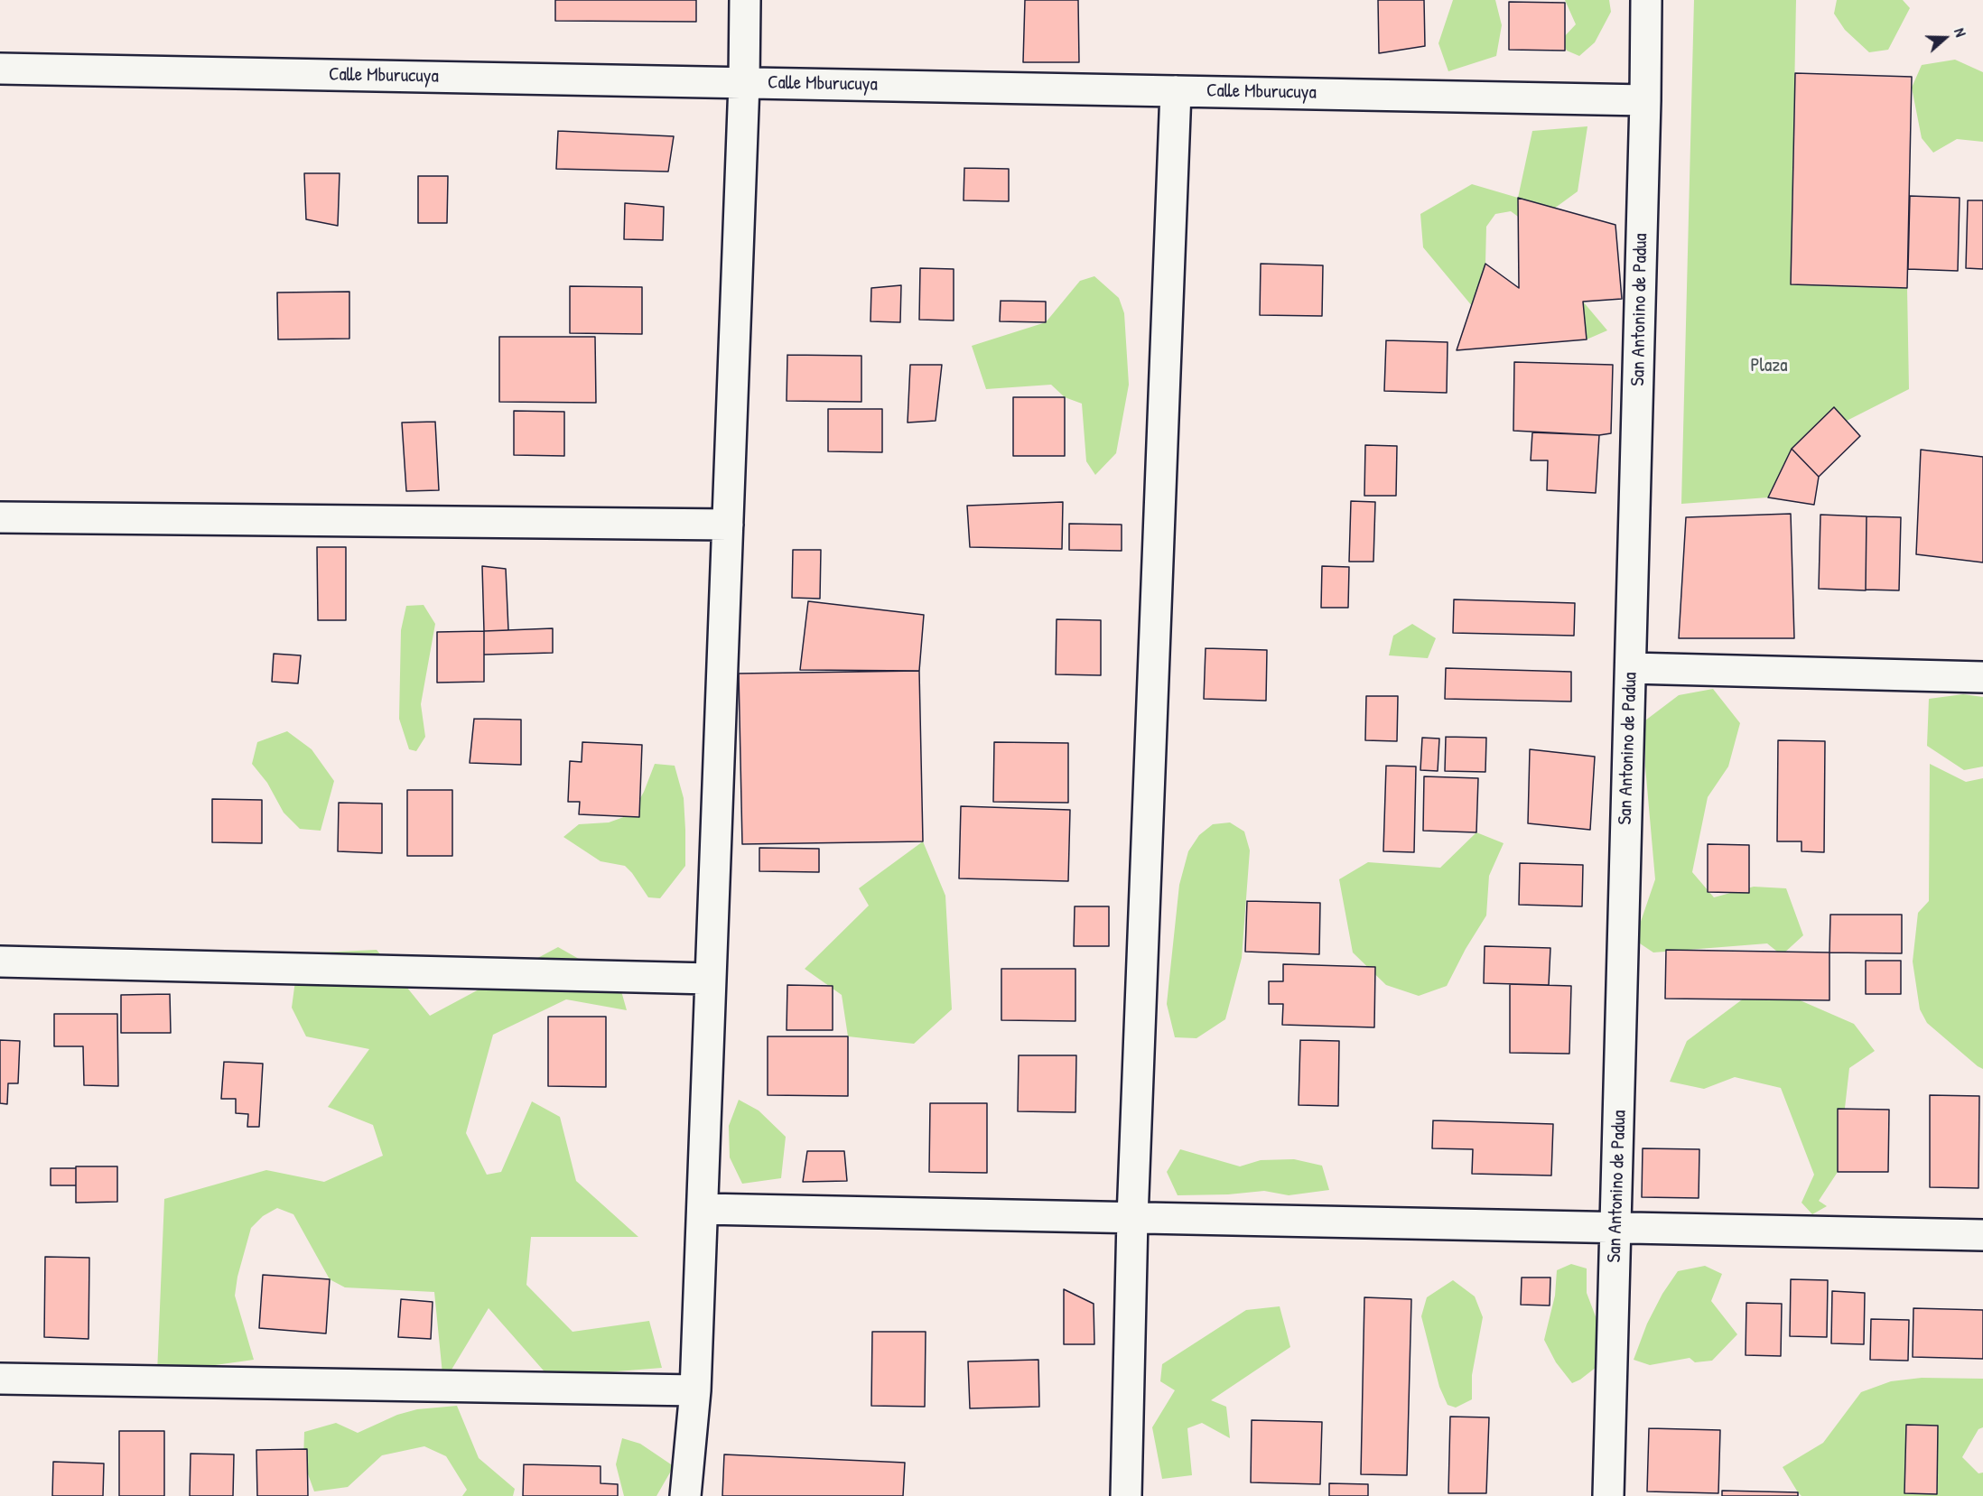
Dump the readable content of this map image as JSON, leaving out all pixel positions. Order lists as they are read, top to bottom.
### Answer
{
  "streets": {
    "street": ["Calle Mburucuya", "San Antonino de Padua"]
  },
  "crossings": [
    ["Calle Mburucuya", "San Antonino de Padua"]
  ],
  "parks": ["Plaza"],
  "north": "right"
}
